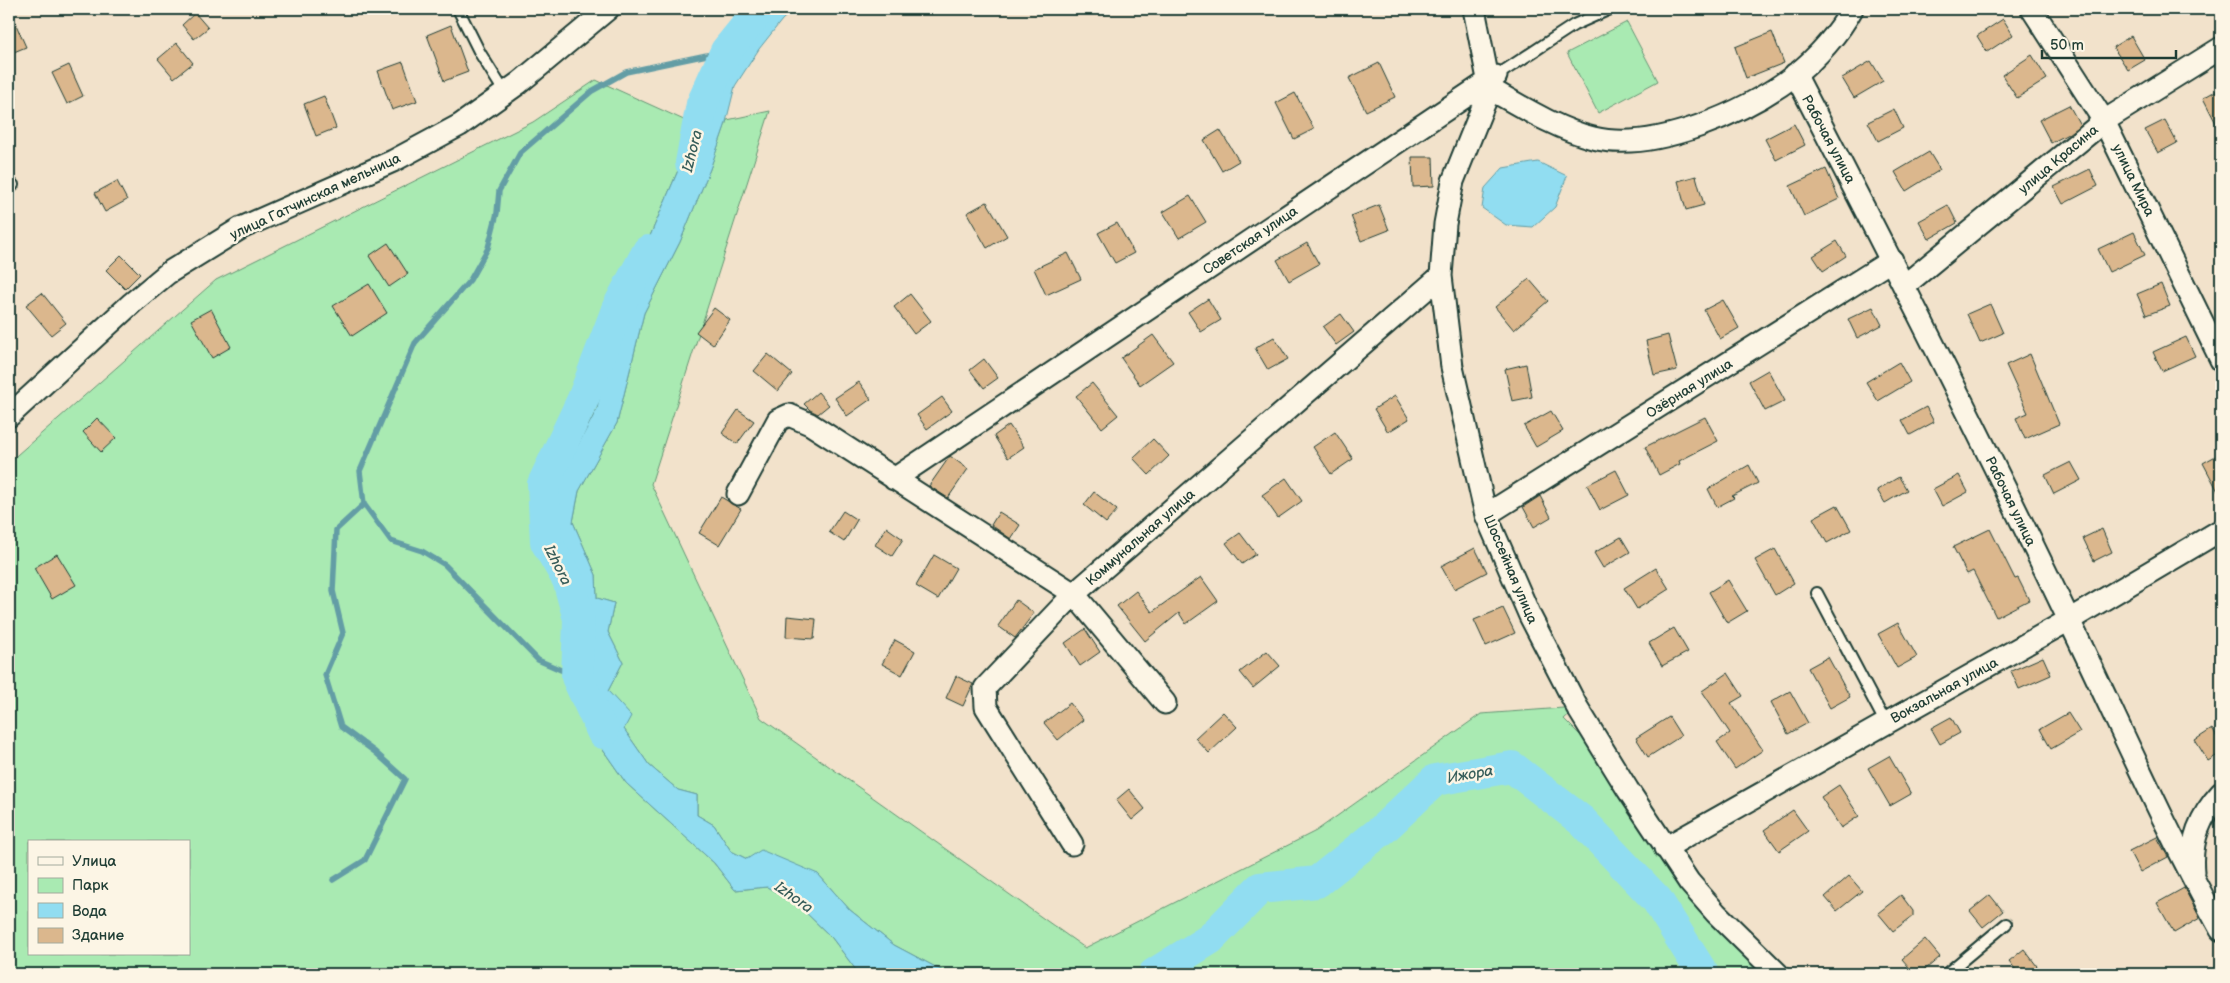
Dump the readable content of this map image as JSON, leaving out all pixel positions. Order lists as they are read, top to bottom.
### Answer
{
  "streets": {
    "street": [
      "Рабочая улица",
      "улица Красина",
      "улица Мира",
      "улица Гатчинская мельница",
      "Советская улица",
      "Озёрная улица",
      "Коммунальная улица",
      "Шоссейная улица",
      "Вокзальная улица"
    ]
  },
  "crossings": [
    ["Рабочая улица", "улица Красина"],
    ["Рабочая улица", "Озёрная улица"],
    ["Рабочая улица", "Вокзальная улица"],
    ["улица Красина", "улица Мира"],
    ["Советская улица", "Шоссейная улица"],
    ["Озёрная улица", "Шоссейная улица"],
    ["Коммунальная улица", "Шоссейная улица"],
    ["Шоссейная улица", "Вокзальная улица"]
  ],
  "water": ["Izhora", "Ижора"],
  "legend": [
    "Улица",
    "Парк",
    "Вода",
    "Здание"
  ],
  "scale_bar": "50 m"
}
